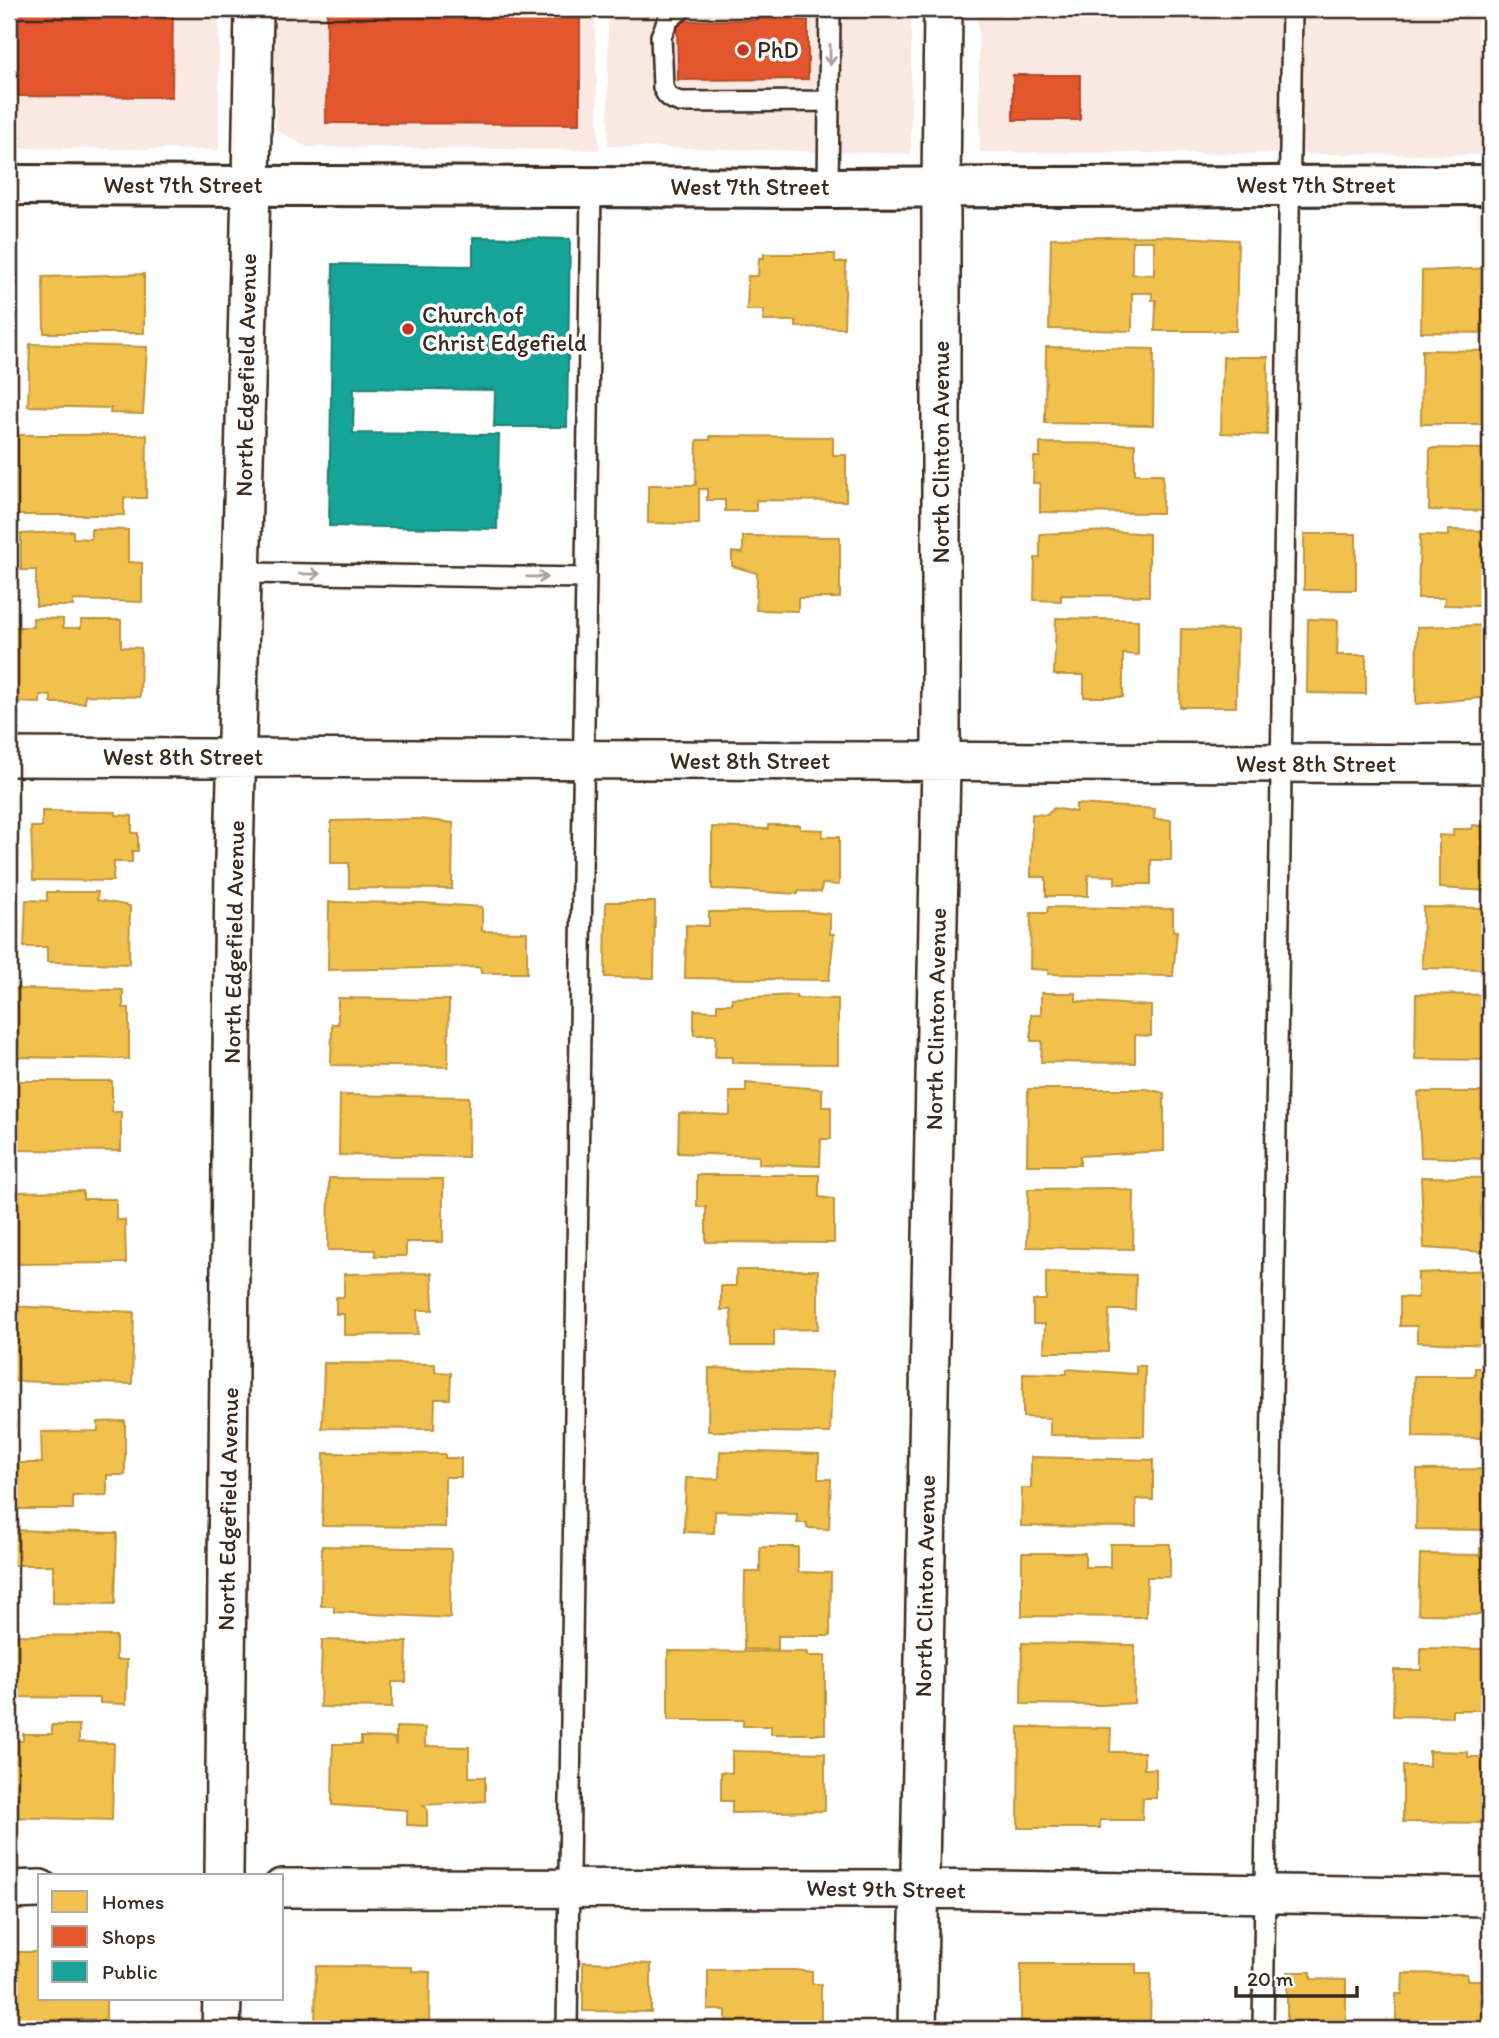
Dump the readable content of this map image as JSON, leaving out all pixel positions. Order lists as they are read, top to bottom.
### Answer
{
  "streets": {
    "street": [
      "West 7th Street",
      "North Edgefield Avenue",
      "North Clinton Avenue",
      "West 8th Street",
      "West 9th Street"
    ]
  },
  "crossings": [
    ["West 7th Street", "North Edgefield Avenue"],
    ["West 7th Street", "North Clinton Avenue"],
    ["North Edgefield Avenue", "West 8th Street"],
    ["North Clinton Avenue", "West 8th Street"],
    ["North Clinton Avenue", "West 9th Street"]
  ],
  "places": ["PhD", "Church of Christ Edgefield"],
  "legend": ["Homes", "Shops", "Public"],
  "scale_bar": "20 m"
}
